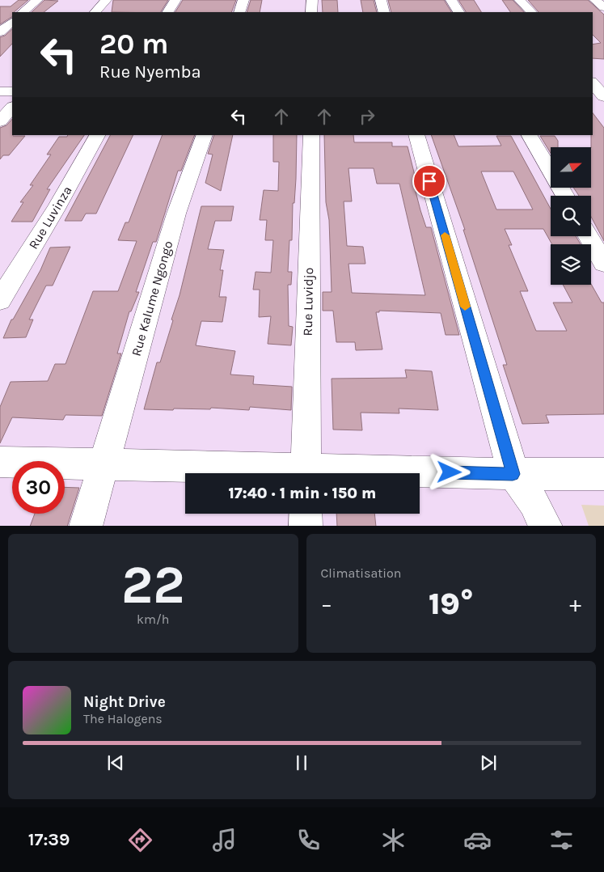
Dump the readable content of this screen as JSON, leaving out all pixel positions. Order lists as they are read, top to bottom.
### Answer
{
  "streets": {
    "street": ["Rue Luvinza", "Rue Kalume Ngongo", "Rue Luvidjo"]
  },
  "north": "right",
  "page": {
    "turn": ["20 m", "Rue Nyemba"],
    "limit": "30",
    "trip": "17:40 · 1 min · 150 m",
    "tile": [
      ["22", "km/h"],
      "Climatisation"
    ],
    "heat": ["−", "19°", "+"],
    "song": ["Night Drive", "The Halogens"],
    "tabs": "17:39"
  }
}
